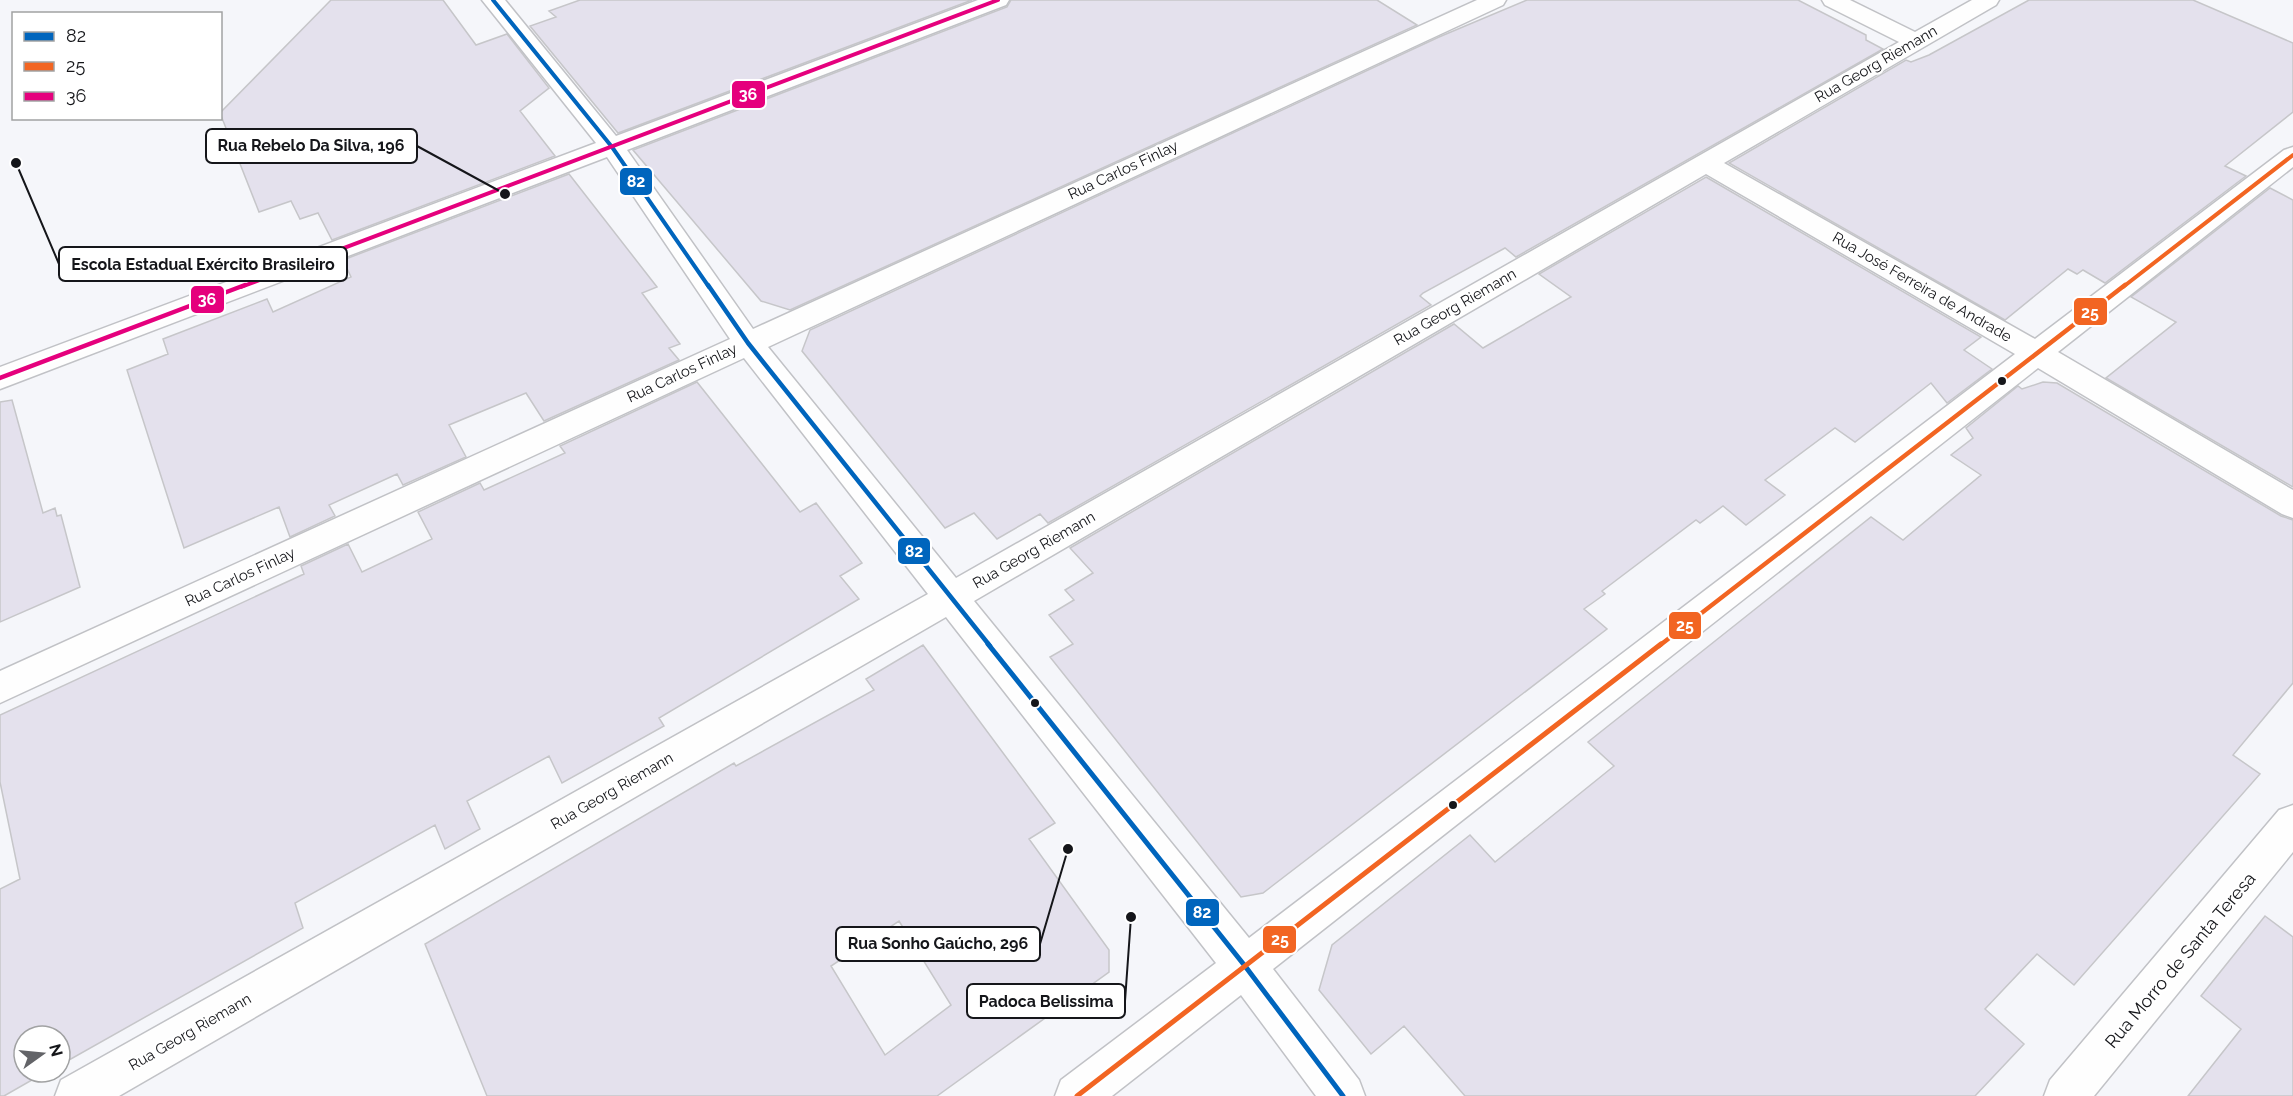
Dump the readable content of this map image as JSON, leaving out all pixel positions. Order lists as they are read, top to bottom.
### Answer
{
  "streets": {
    "street": [
      "Rua Georg Riemann",
      "Rua Carlos Finlay",
      "Rua José Ferreira de Andrade",
      "Rua Morro de Santa Teresa"
    ]
  },
  "crossings": [
    ["Rua Georg Riemann", "Rua José Ferreira de Andrade"]
  ],
  "places": [
    "Escola Estadual Exército Brasileiro",
    "Rua Rebelo Da Silva, 196",
    "Rua Sonho Gaúcho, 296",
    "Padoca Belissima"
  ],
  "lines": ["transit line 82", "transit line 36", "transit line 25"],
  "legend": ["82", "25", "36"],
  "north": "right"
}
